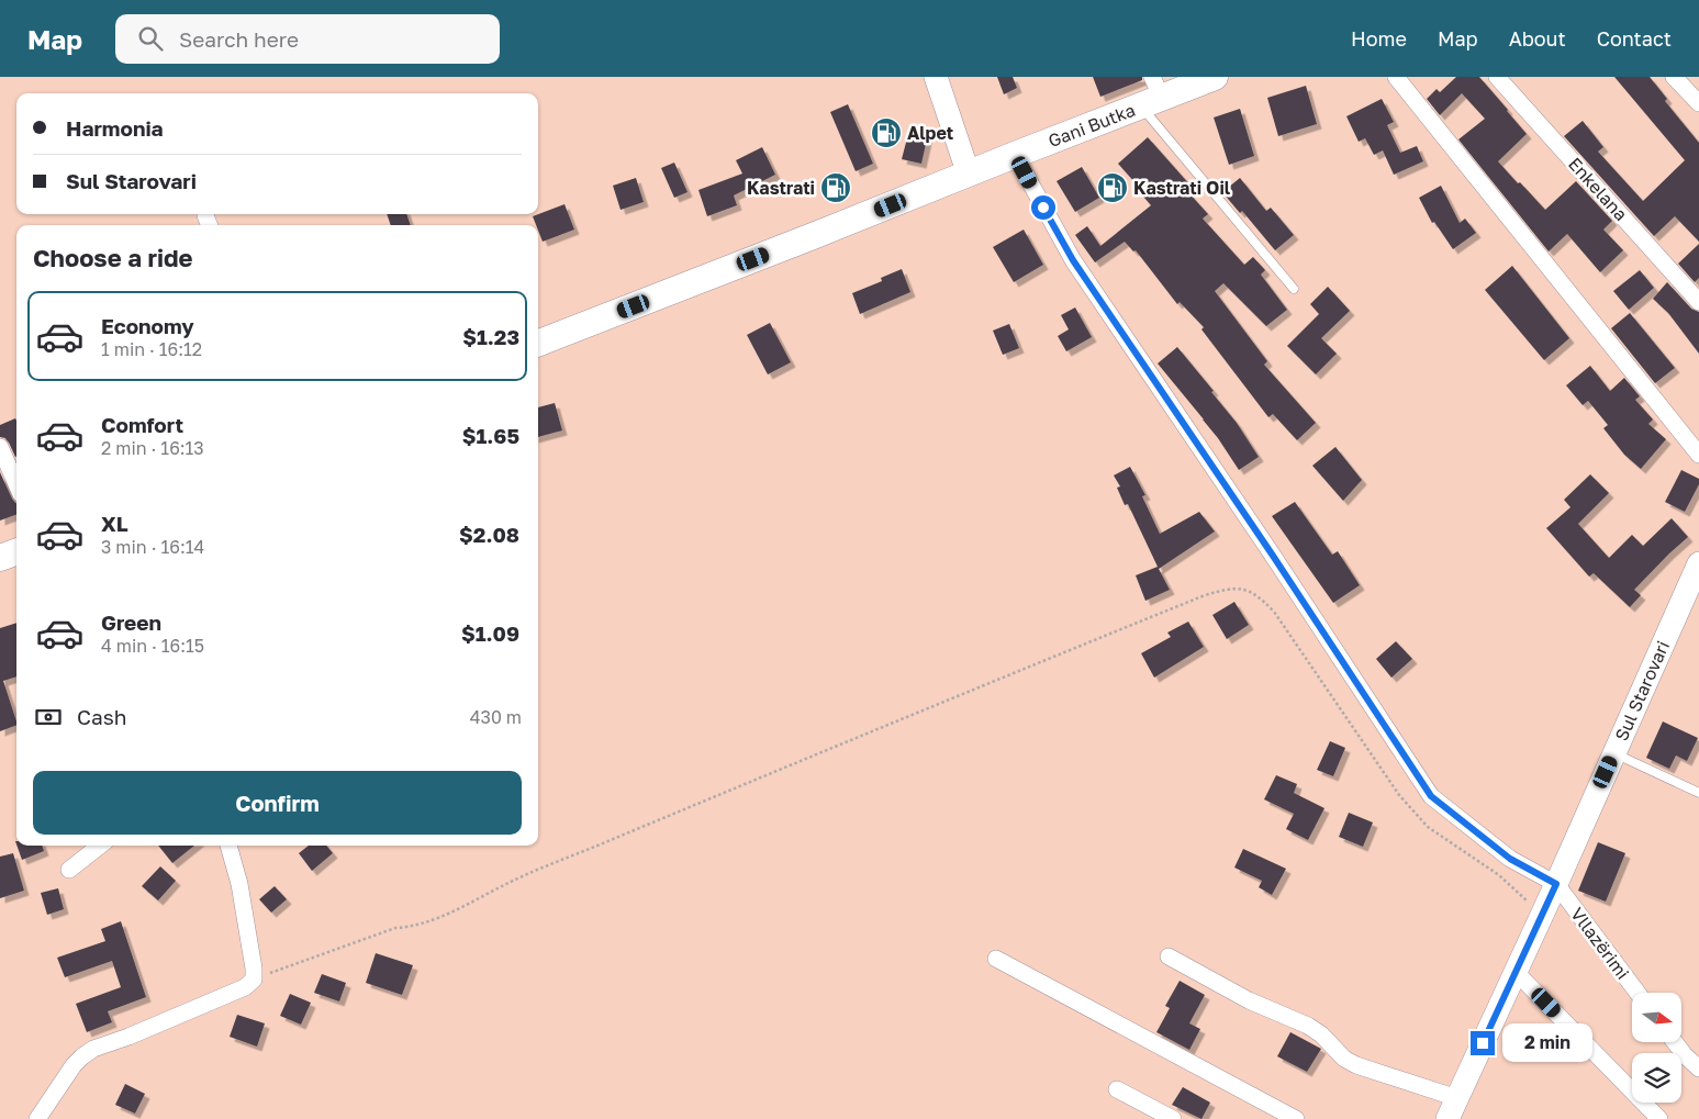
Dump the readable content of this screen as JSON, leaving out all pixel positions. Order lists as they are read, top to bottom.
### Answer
{
  "streets": {
    "main road": ["Gani Butka", "Sul Starovari"],
    "street": ["Enkelana", "Vllazërimi"]
  },
  "crossings": [
    ["Sul Starovari", "Vllazërimi"]
  ],
  "places": {
    "fuel station": ["Alpet", "Kastrati", "Kastrati Oil"]
  },
  "north": "right",
  "page": {
    "header": "Map",
    "search": "Search here",
    "nav": [
      "Home",
      "Map",
      "About",
      "Contact"
    ],
    "banner": ["Harmonia", "Sul Starovari"],
    "heading": "Choose a ride",
    "list": [
      {
        "name": "Economy",
        "note": "1 min · 16:12",
        "value": "$1.23"
      },
      {
        "name": "Comfort",
        "note": "2 min · 16:13",
        "value": "$1.65"
      },
      {
        "name": "XL",
        "note": "3 min · 16:14",
        "value": "$2.08"
      },
      {
        "name": "Green",
        "note": "4 min · 16:15",
        "value": "$1.09"
      }
    ],
    "pay": ["Cash", "430 m"],
    "buttons": "Confirm",
    "bubble": "2 min"
  }
}
